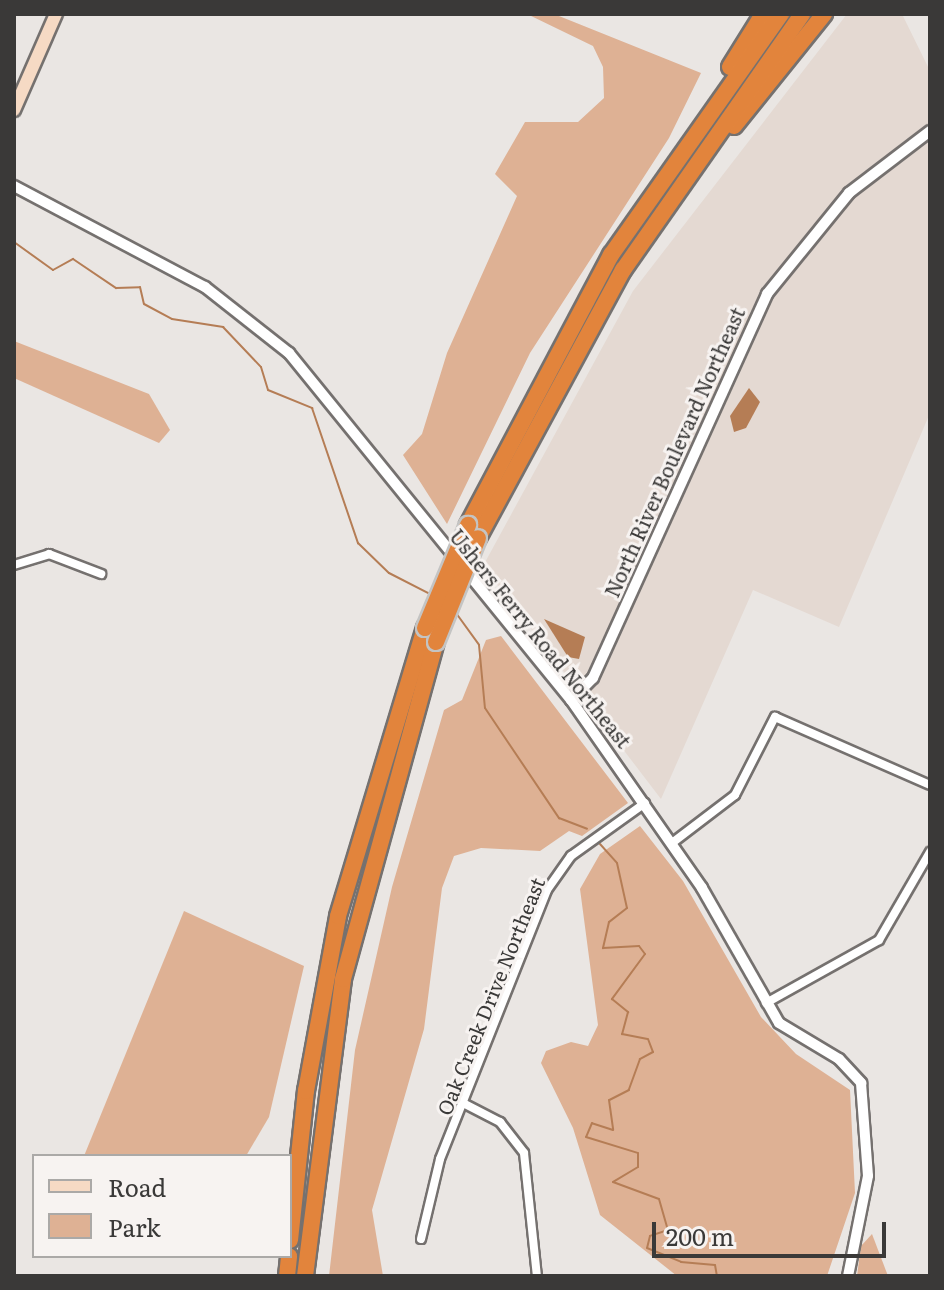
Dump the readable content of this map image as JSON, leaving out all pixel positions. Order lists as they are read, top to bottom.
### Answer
{
  "streets": {
    "street": ["North River Boulevard Northeast", "Ushers Ferry Road Northeast", "Oak Creek Drive Northeast"]
  },
  "crossings": [
    ["North River Boulevard Northeast", "Ushers Ferry Road Northeast"],
    ["Ushers Ferry Road Northeast", "Oak Creek Drive Northeast"]
  ],
  "legend": ["Road", "Park"],
  "scale_bar": "200 m"
}
